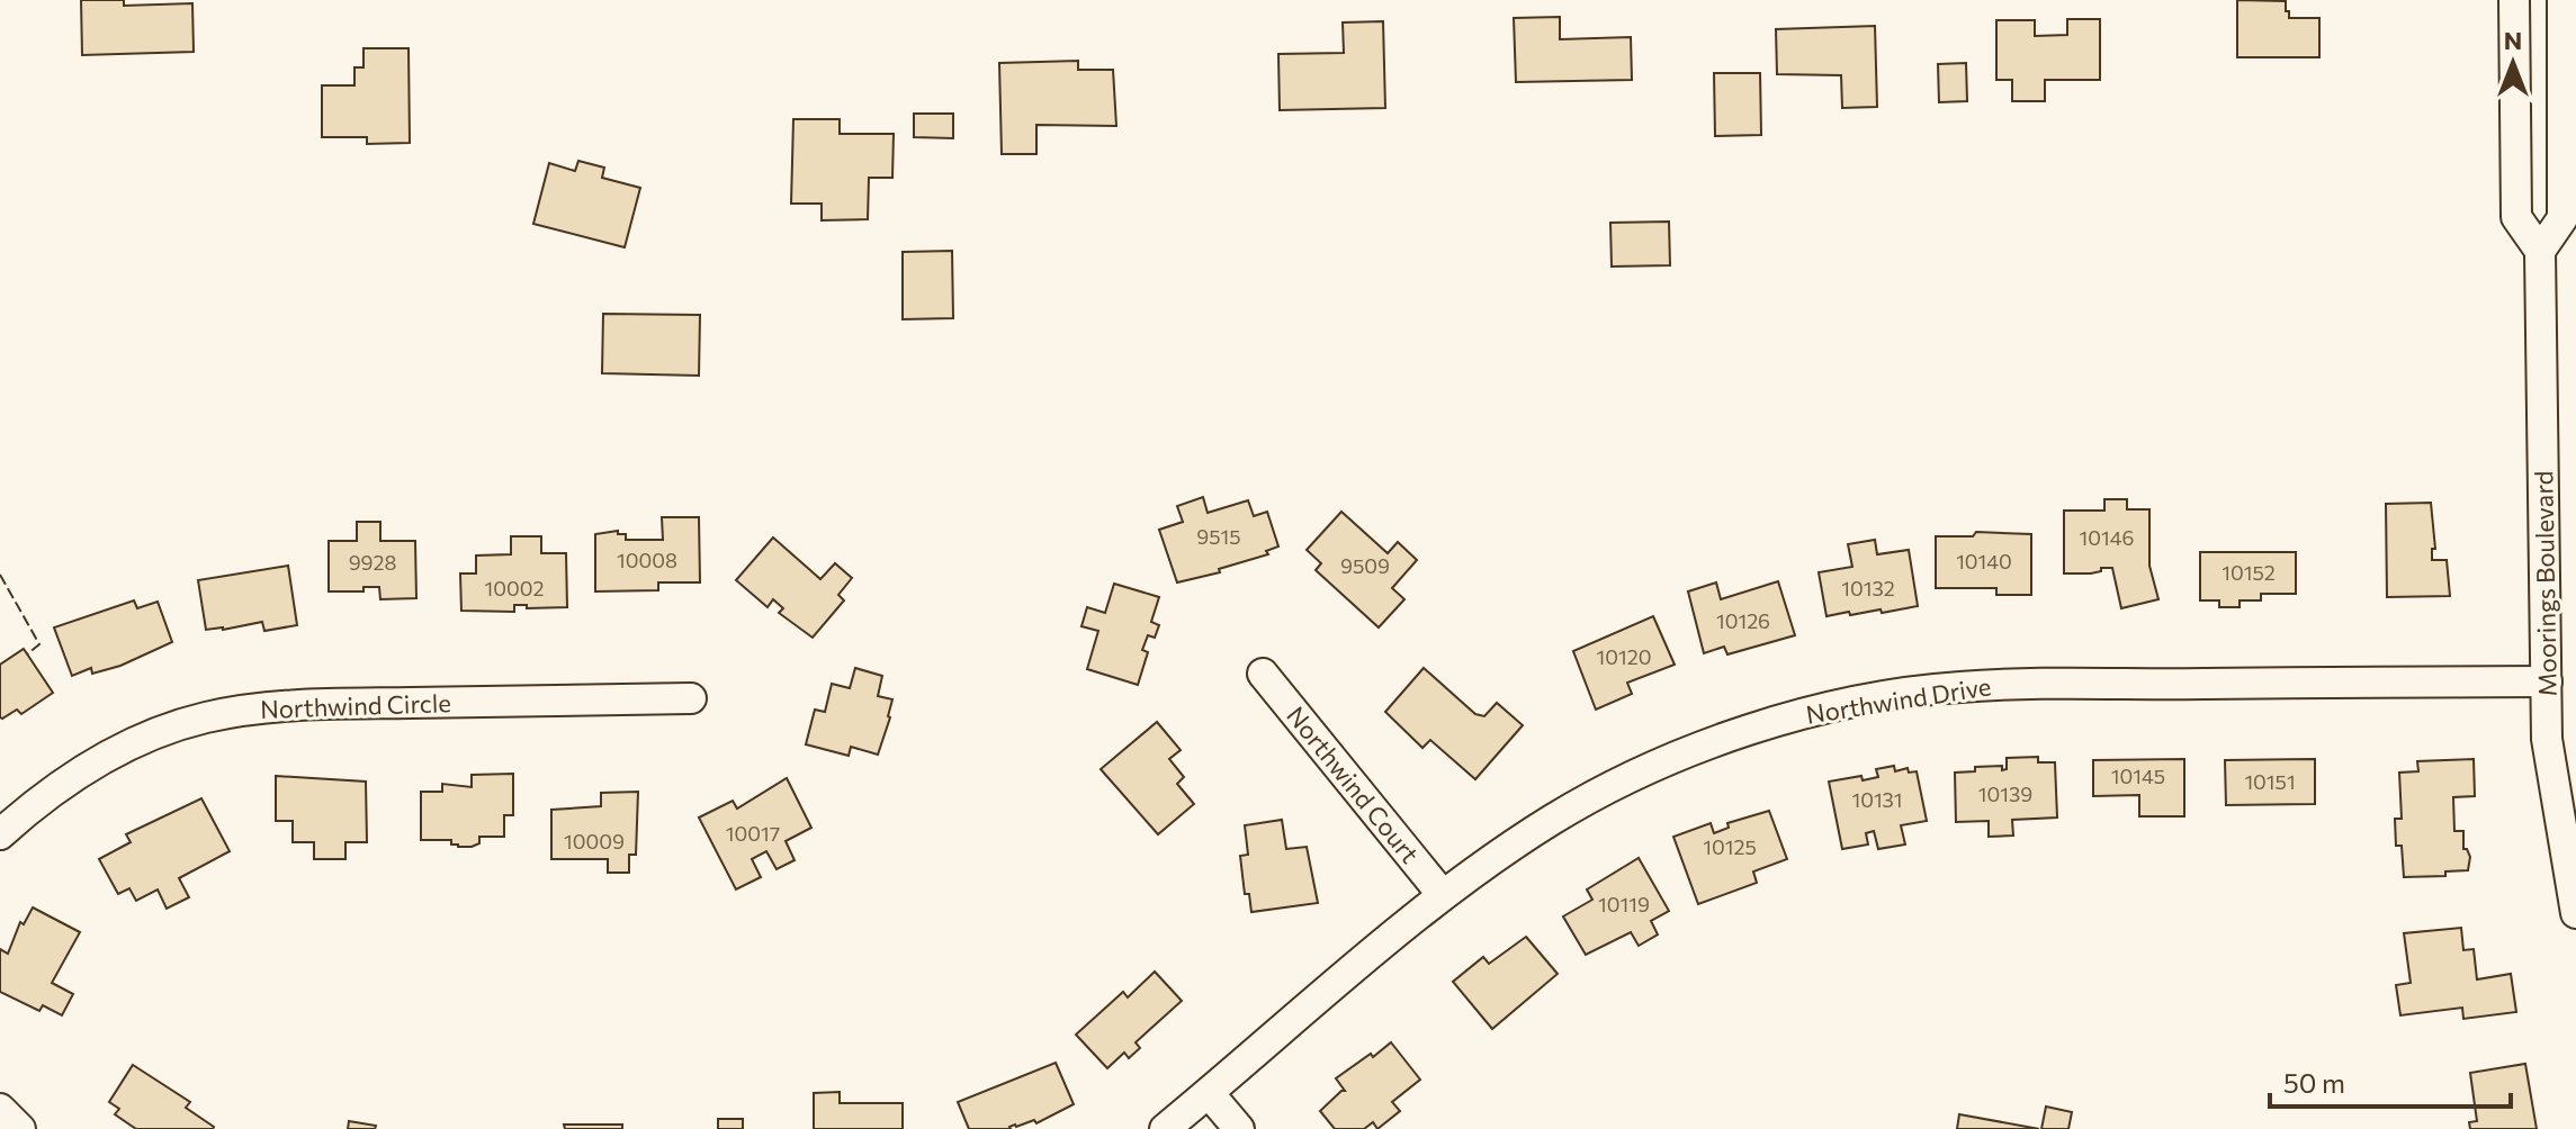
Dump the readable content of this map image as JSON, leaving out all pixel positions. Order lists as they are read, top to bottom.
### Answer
{
  "streets": {
    "street": [
      "Moorings Boulevard",
      "Northwind Drive",
      "Northwind Circle",
      "Northwind Court"
    ]
  },
  "crossings": [
    ["Moorings Boulevard", "Northwind Drive"],
    ["Northwind Drive", "Northwind Court"]
  ],
  "house_numbers": [
    "9515",
    "10146",
    "10008",
    "10140",
    "9928",
    "9509",
    "10152",
    "10002",
    "10132",
    "10126",
    "10120",
    "10145",
    "10151",
    "10139",
    "10131",
    "10017",
    "10009",
    "10125",
    "10119"
  ],
  "scale_bar": "50 m",
  "north": "top"
}
